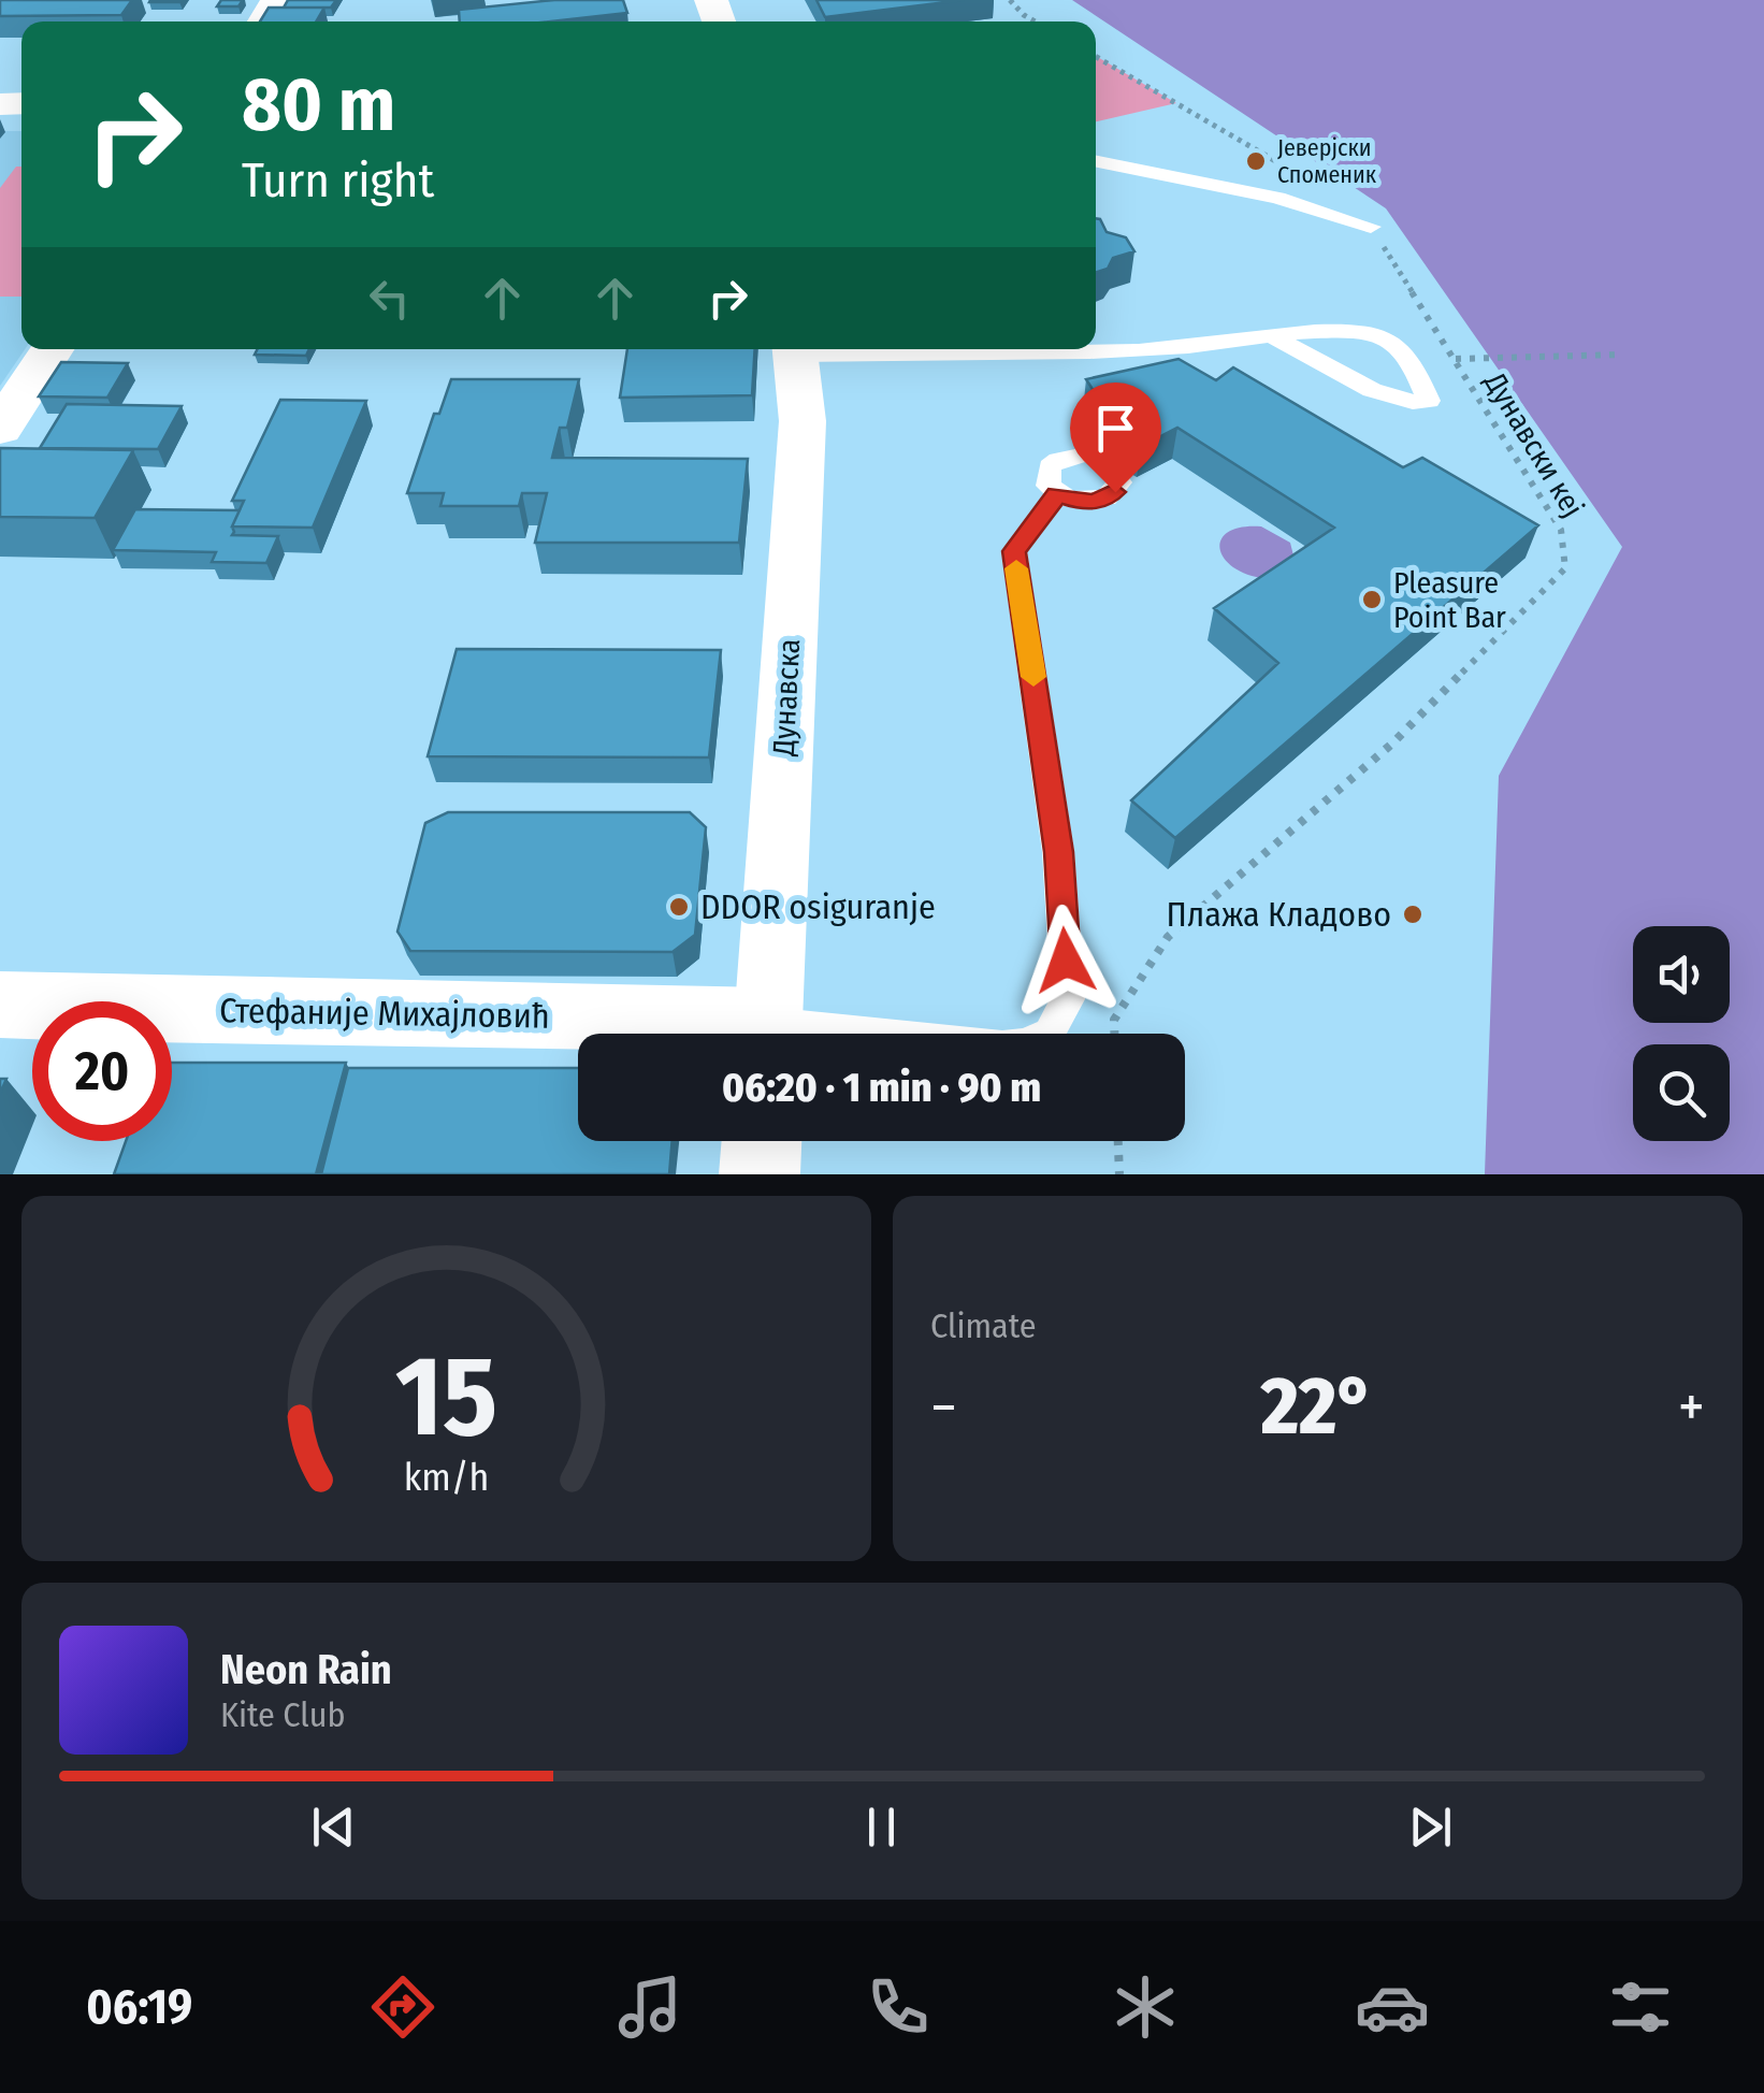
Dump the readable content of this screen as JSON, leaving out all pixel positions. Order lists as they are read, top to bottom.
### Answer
{
  "streets": {
    "main road": ["Стефаније Михајловић"],
    "street": ["Дунавска"],
    "path": ["Дунавски кеј"]
  },
  "places": [
    "Јеверјски Споменик",
    "Pleasure Point Bar",
    "DDOR osiguranje",
    "Плажа Кладово"
  ],
  "page": {
    "turn": ["80 m", "Turn right"],
    "limit": "20",
    "trip": "06:20 · 1 min · 90 m",
    "tile": "Climate",
    "heat": ["−", "22°", "+"],
    "song": ["Neon Rain", "Kite Club"],
    "tabs": "06:19",
    "gauge": ["15", "km/h"]
  }
}
